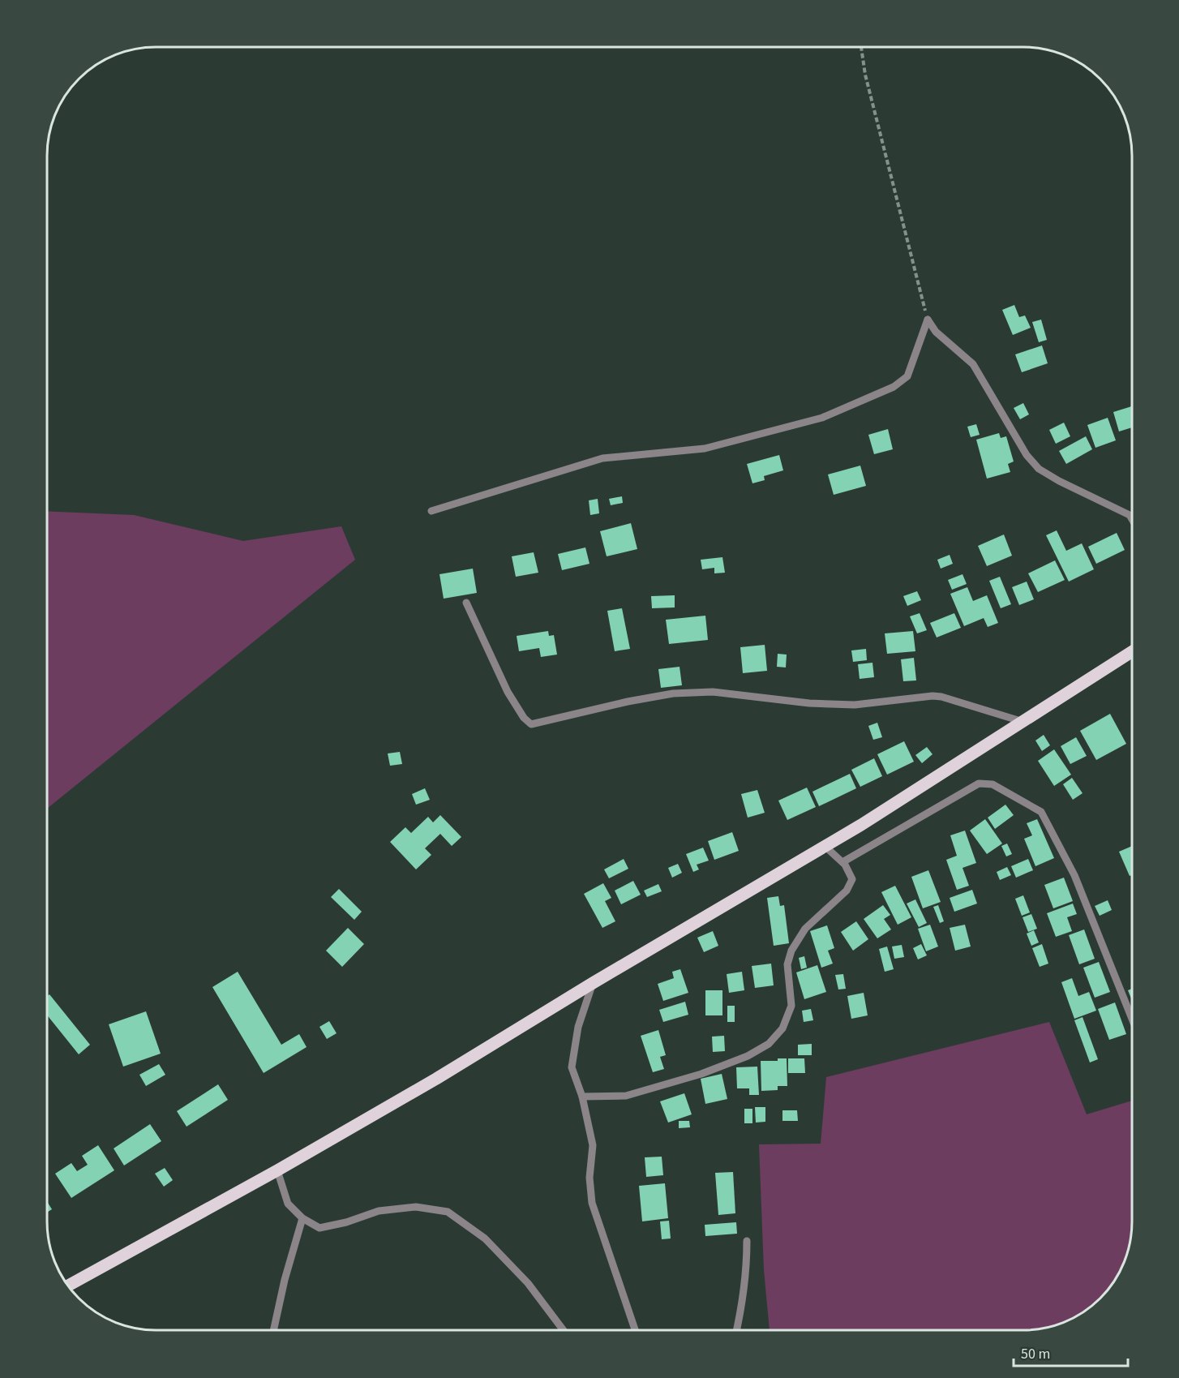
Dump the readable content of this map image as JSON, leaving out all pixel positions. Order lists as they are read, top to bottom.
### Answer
{
  "scale_bar": "50 m"
}
